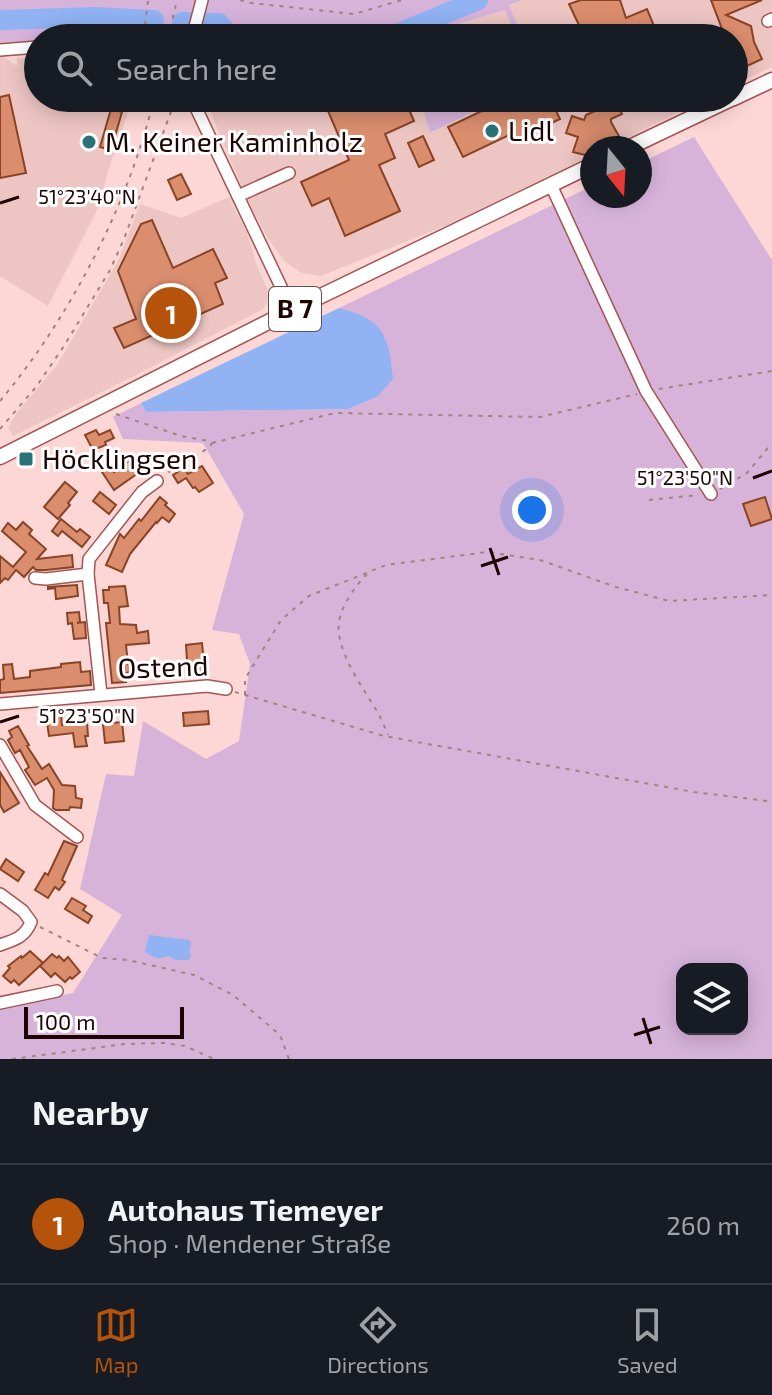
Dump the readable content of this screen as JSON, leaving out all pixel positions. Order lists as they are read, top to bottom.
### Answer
{
  "streets": {
    "main road": ["B 7"],
    "street": ["Ostend"]
  },
  "places": {
    "other": ["Lidl", "M. Keiner Kaminholz"],
    "transit": ["Höcklingsen"]
  },
  "scale_bar": "100 m",
  "north": "bottom",
  "page": {
    "search": "Search here",
    "pins": "1",
    "scale": "100 m",
    "heading": "Nearby",
    "list": [
      {
        "mark": "1",
        "name": "Autohaus Tiemeyer",
        "note": "Shop · Mendener Straße",
        "value": "260 m"
      }
    ],
    "nav": ["Map", "Directions", "Saved"]
  },
  "coordinates": ["51°23'40\"N", "51°23'50\"N"]
}
